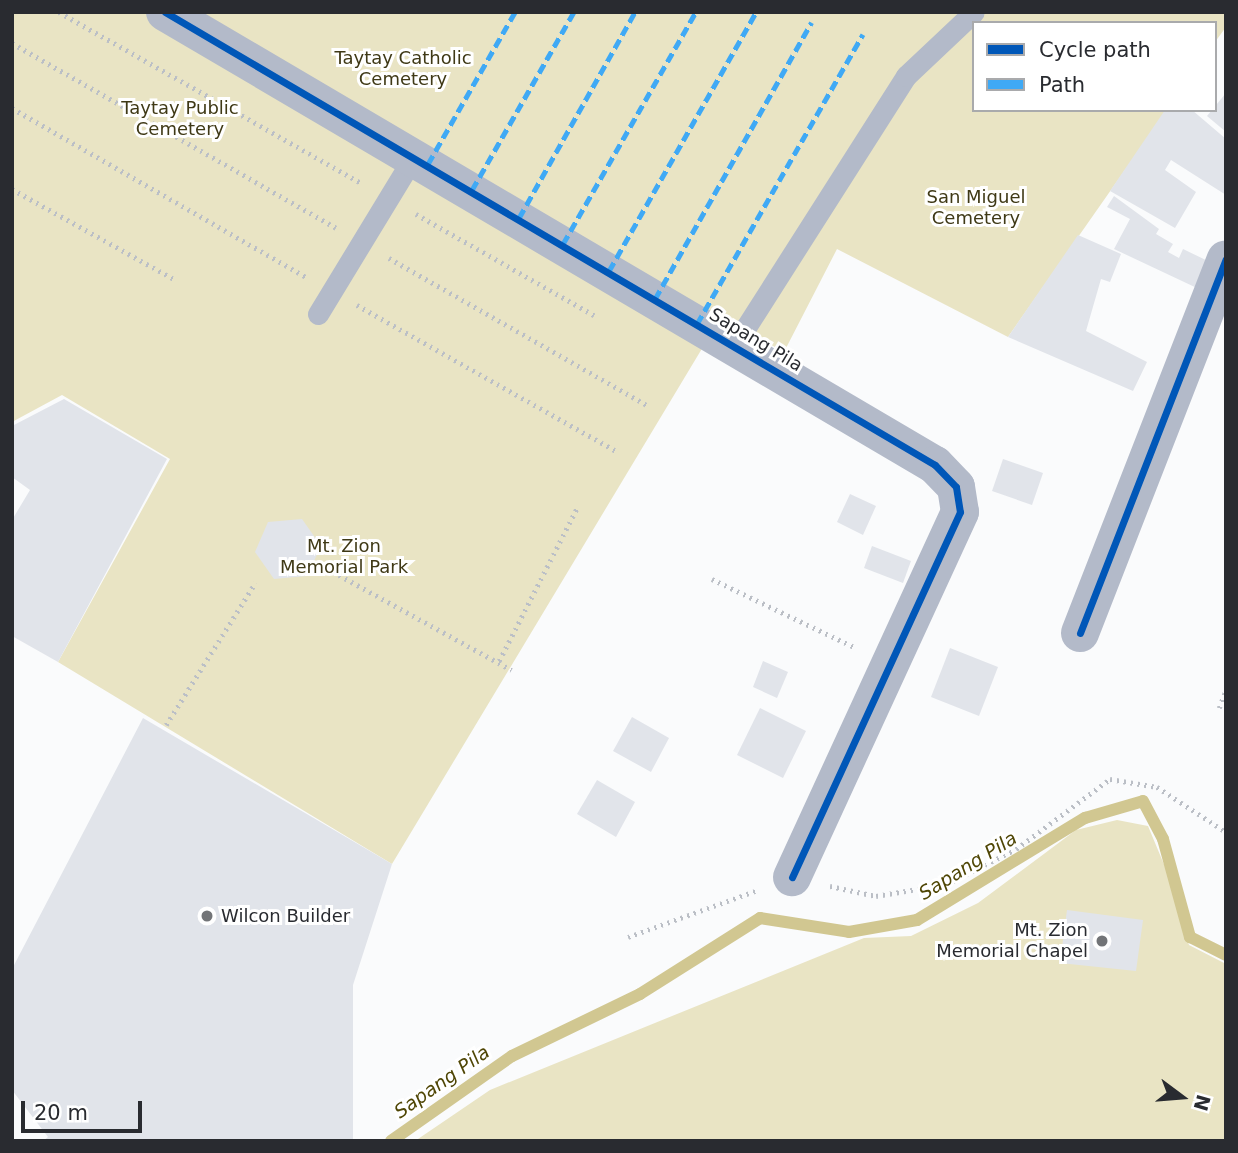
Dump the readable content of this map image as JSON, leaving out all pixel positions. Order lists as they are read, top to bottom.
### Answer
{
  "streets": {
    "street": ["Sapang Pila"]
  },
  "water": ["Sapang Pila"],
  "parks": [
    "Taytay Catholic Cemetery",
    "Taytay Public Cemetery",
    "San Miguel Cemetery",
    "Mt. Zion Memorial Park"
  ],
  "places": ["Wilcon Builder", "Mt. Zion Memorial Chapel"],
  "legend": ["Cycle path", "Path"],
  "scale_bar": "20 m",
  "north": "right"
}
